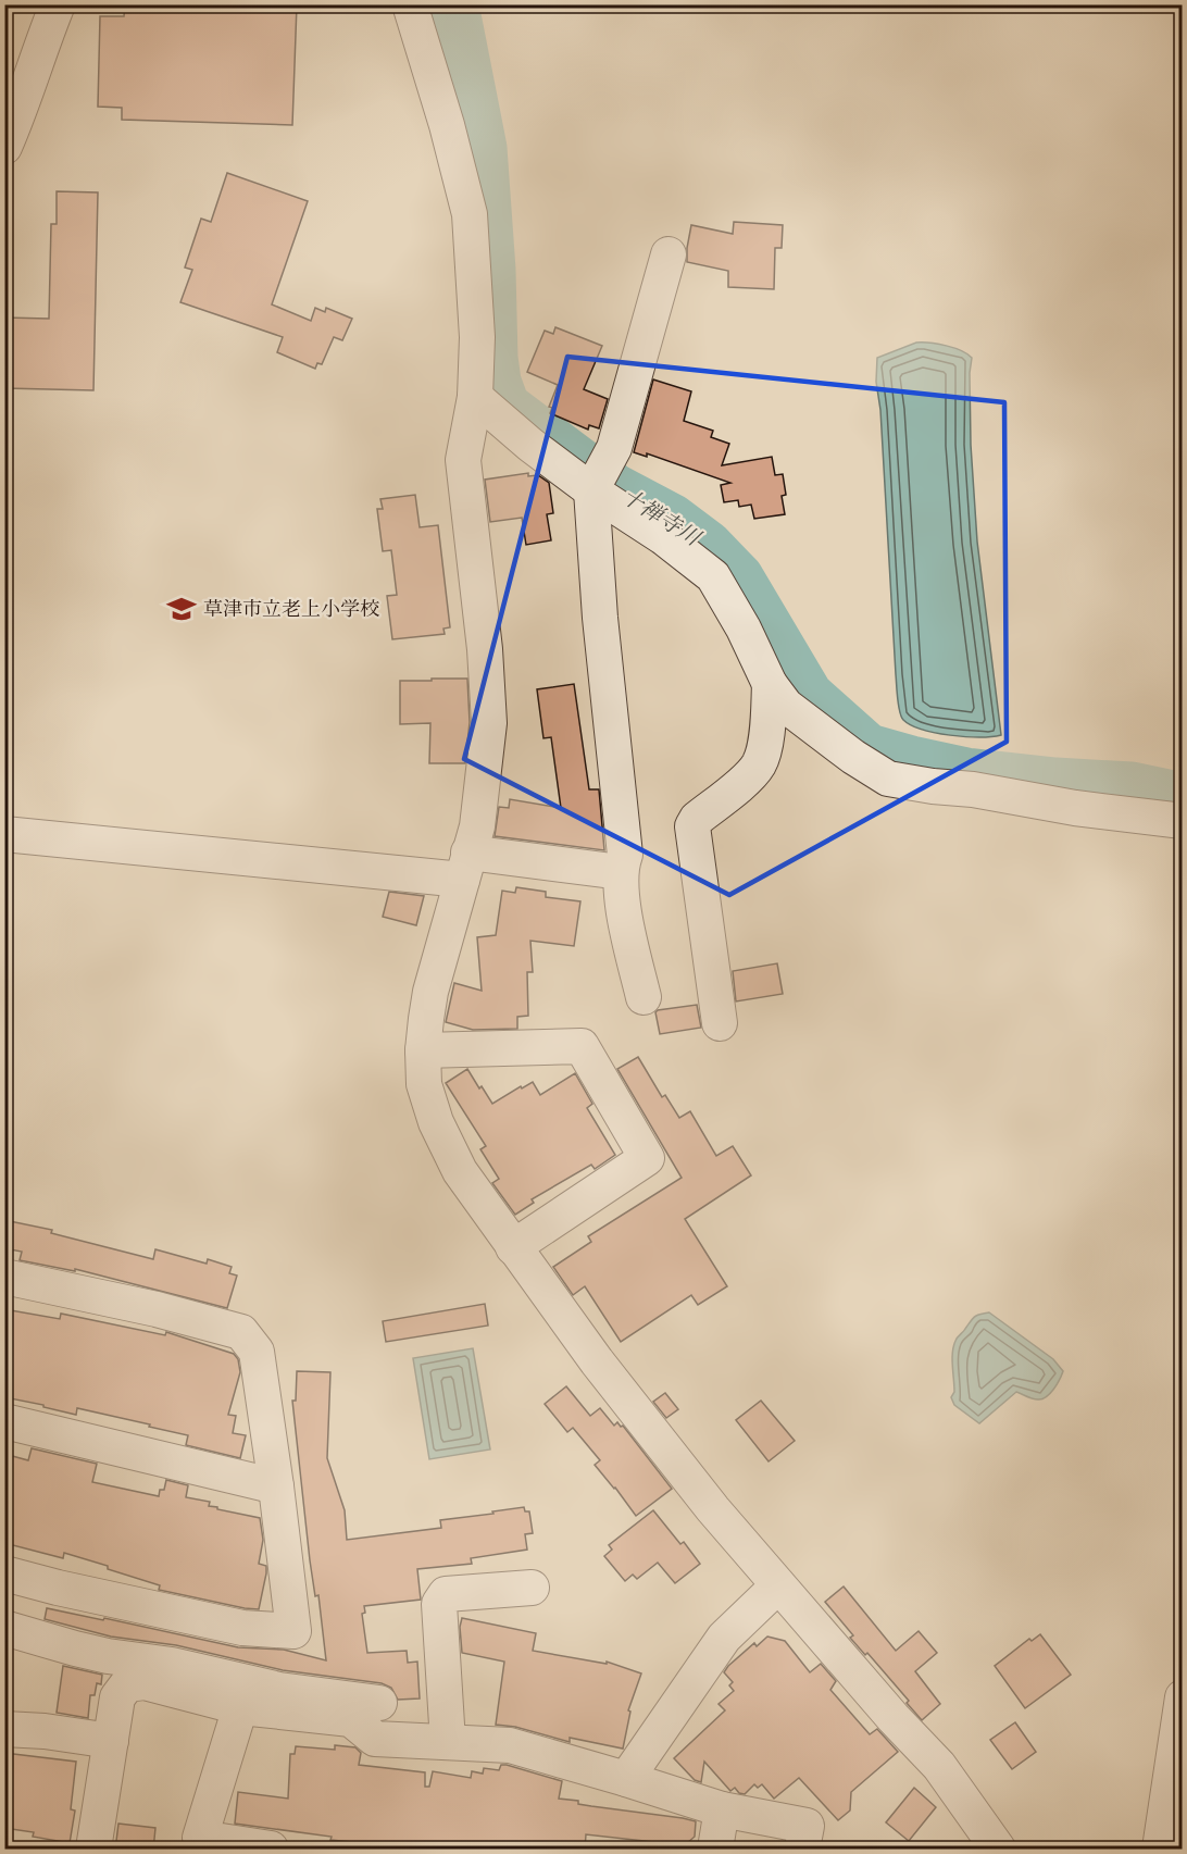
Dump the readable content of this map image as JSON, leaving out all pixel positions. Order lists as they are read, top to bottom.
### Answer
{
  "water": ["十禅寺川"],
  "places": {
    "school or university": ["草津市立老上小学校"]
  }
}
